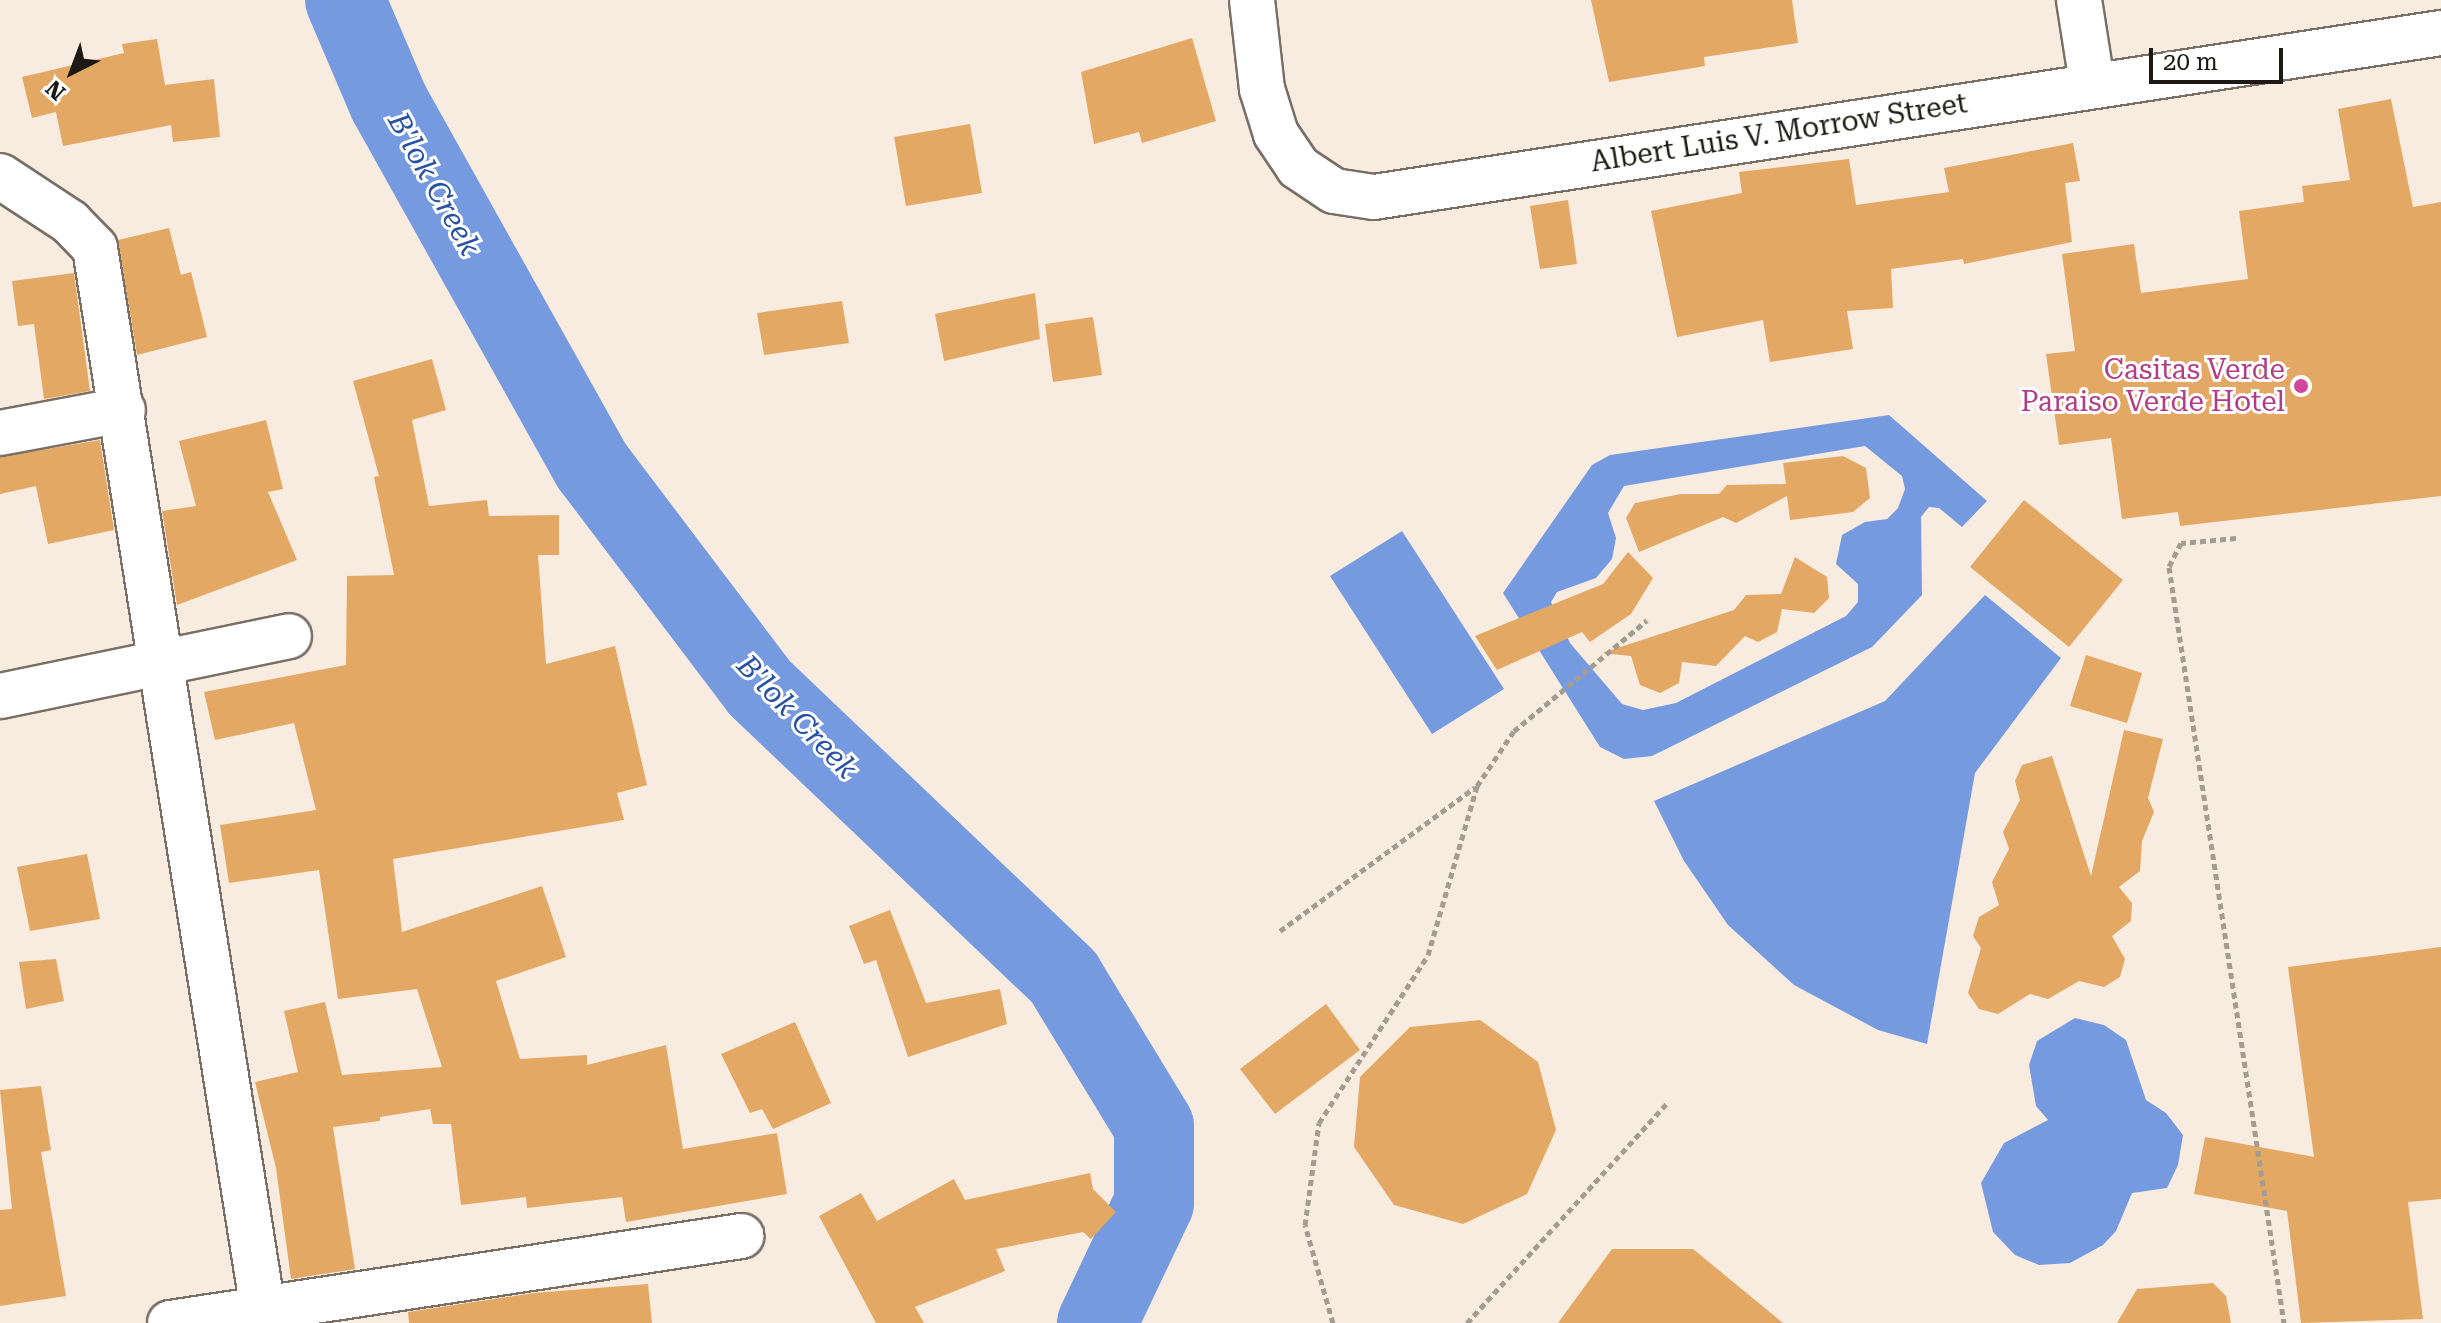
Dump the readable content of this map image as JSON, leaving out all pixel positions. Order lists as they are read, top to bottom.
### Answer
{
  "streets": {
    "street": ["Albert Luis V. Morrow Street"]
  },
  "water": ["B'lok Creek"],
  "places": ["Casitas Verde Paraiso Verde Hotel"],
  "scale_bar": "20 m",
  "north": "bottom left"
}
